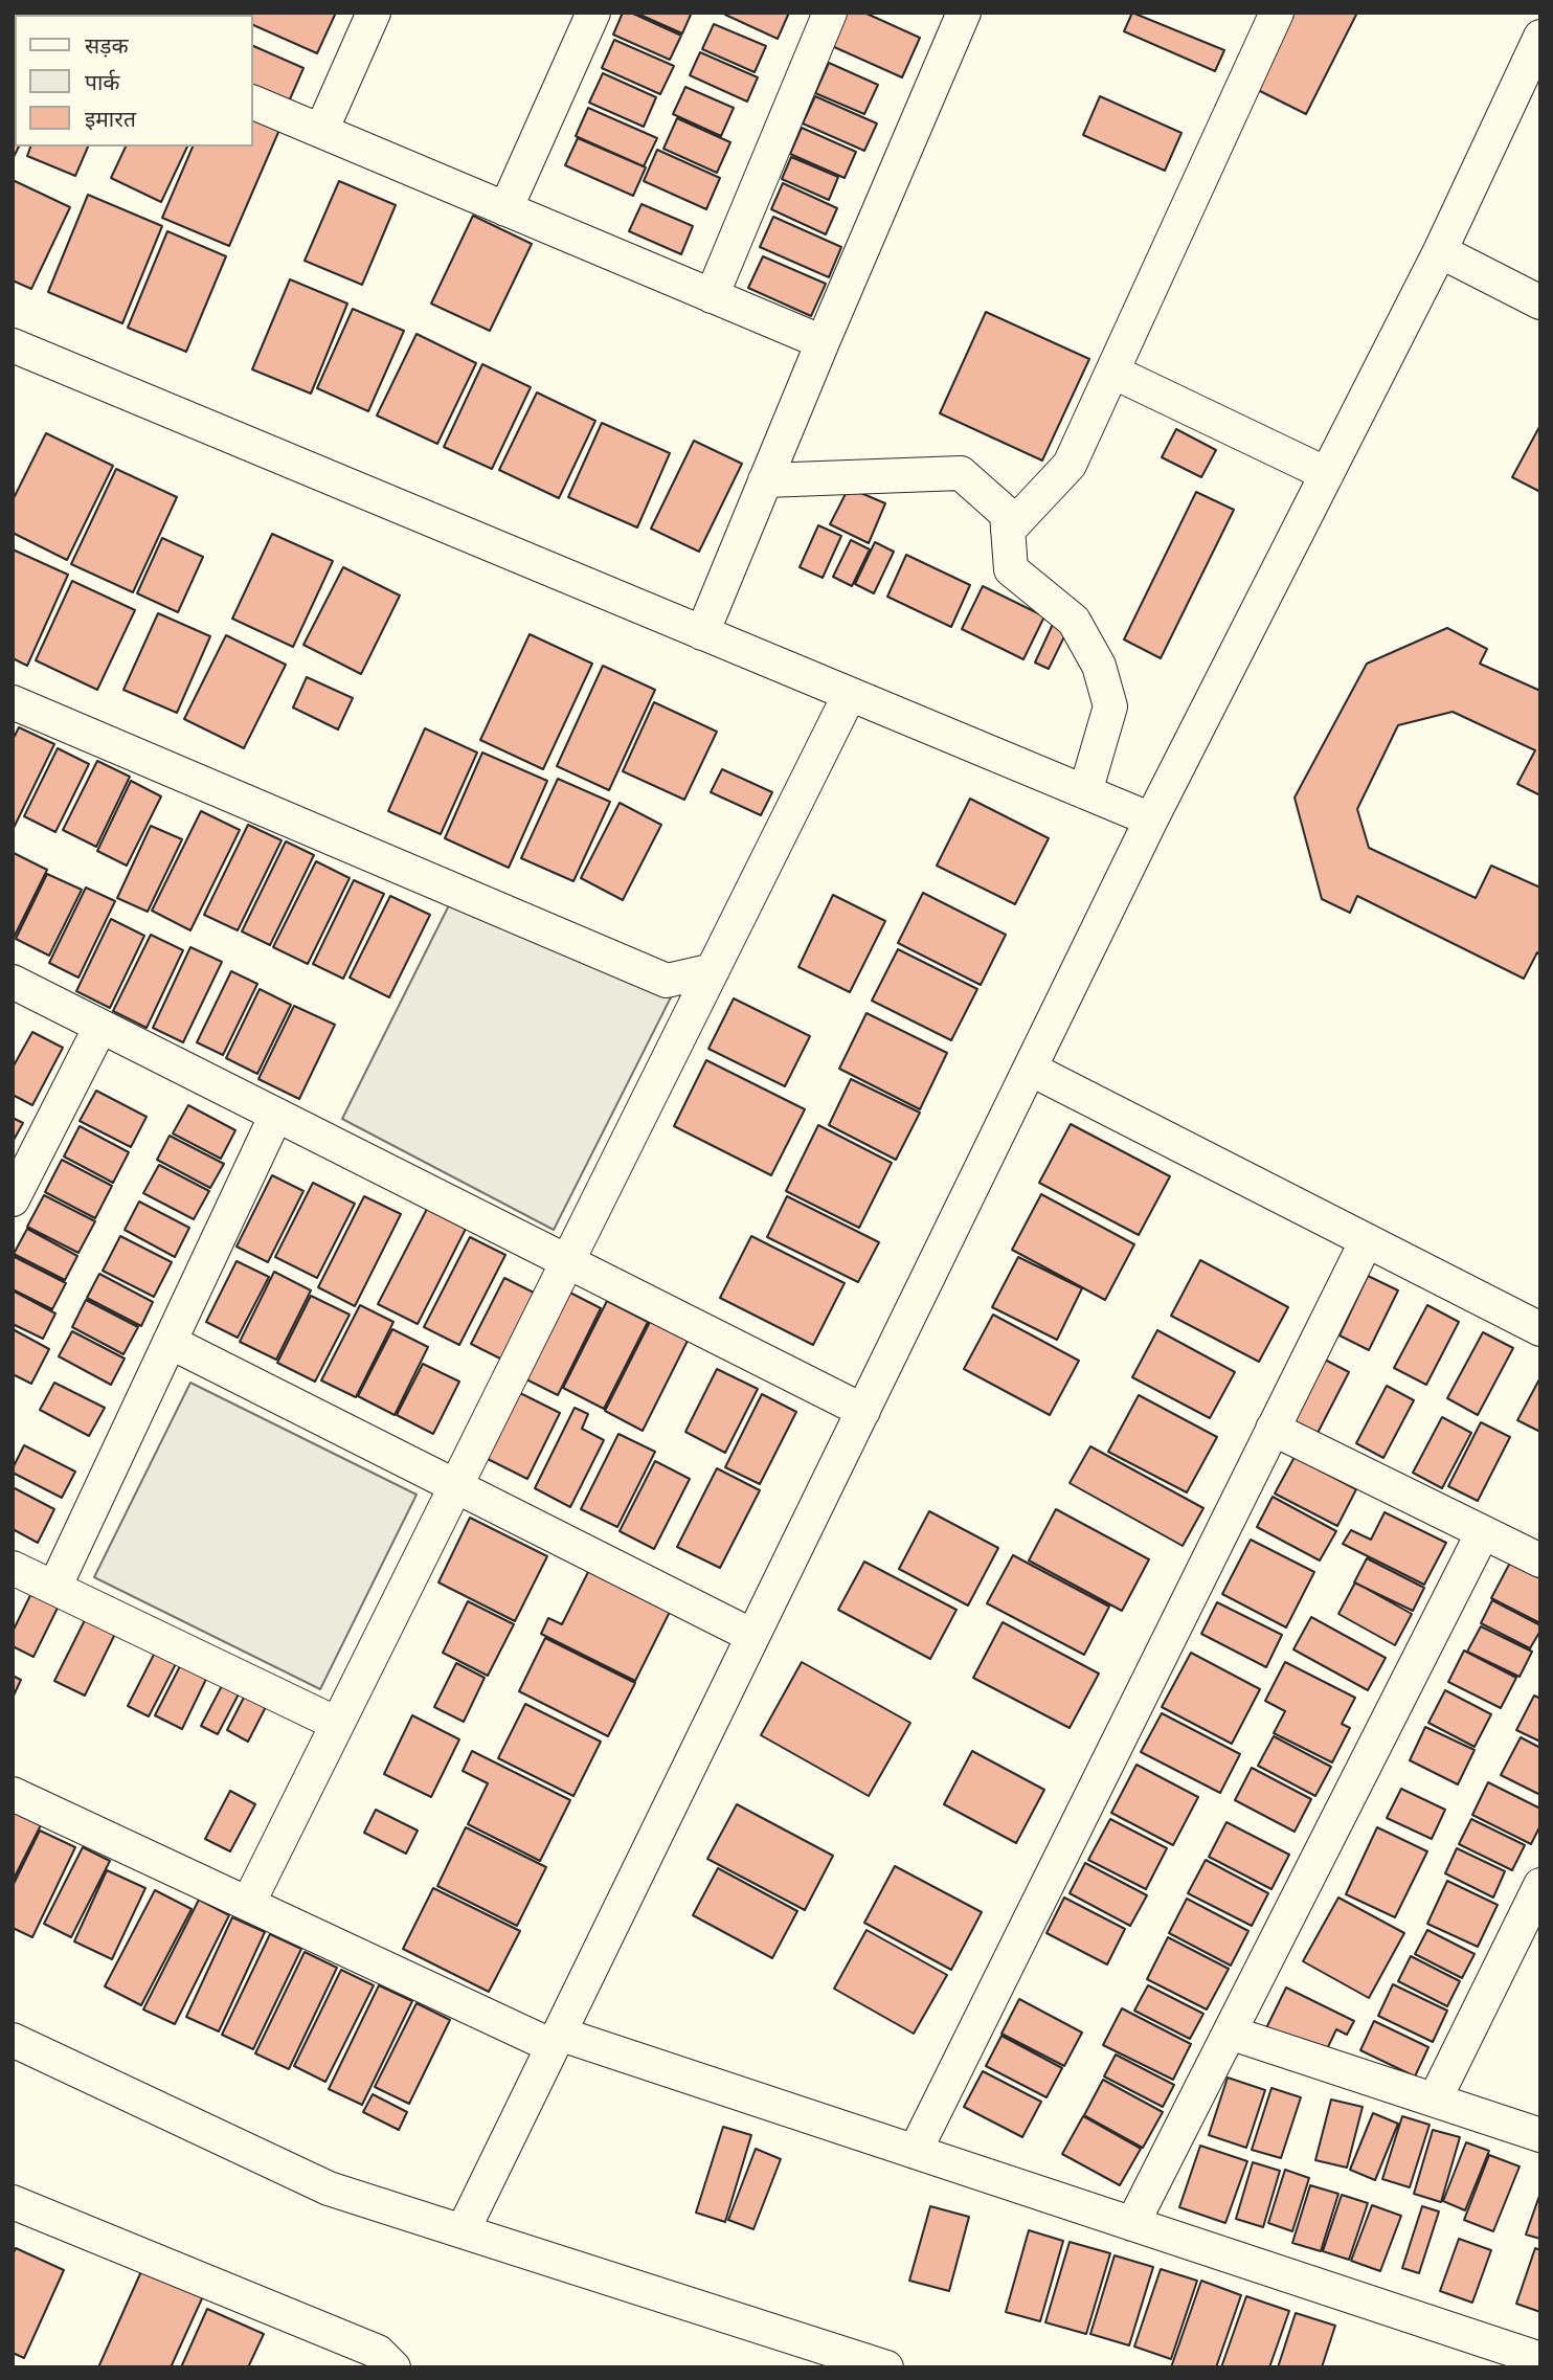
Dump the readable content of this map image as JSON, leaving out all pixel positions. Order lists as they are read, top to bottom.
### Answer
{
  "legend": ["सड़क", "पार्क", "इमारत"]
}
